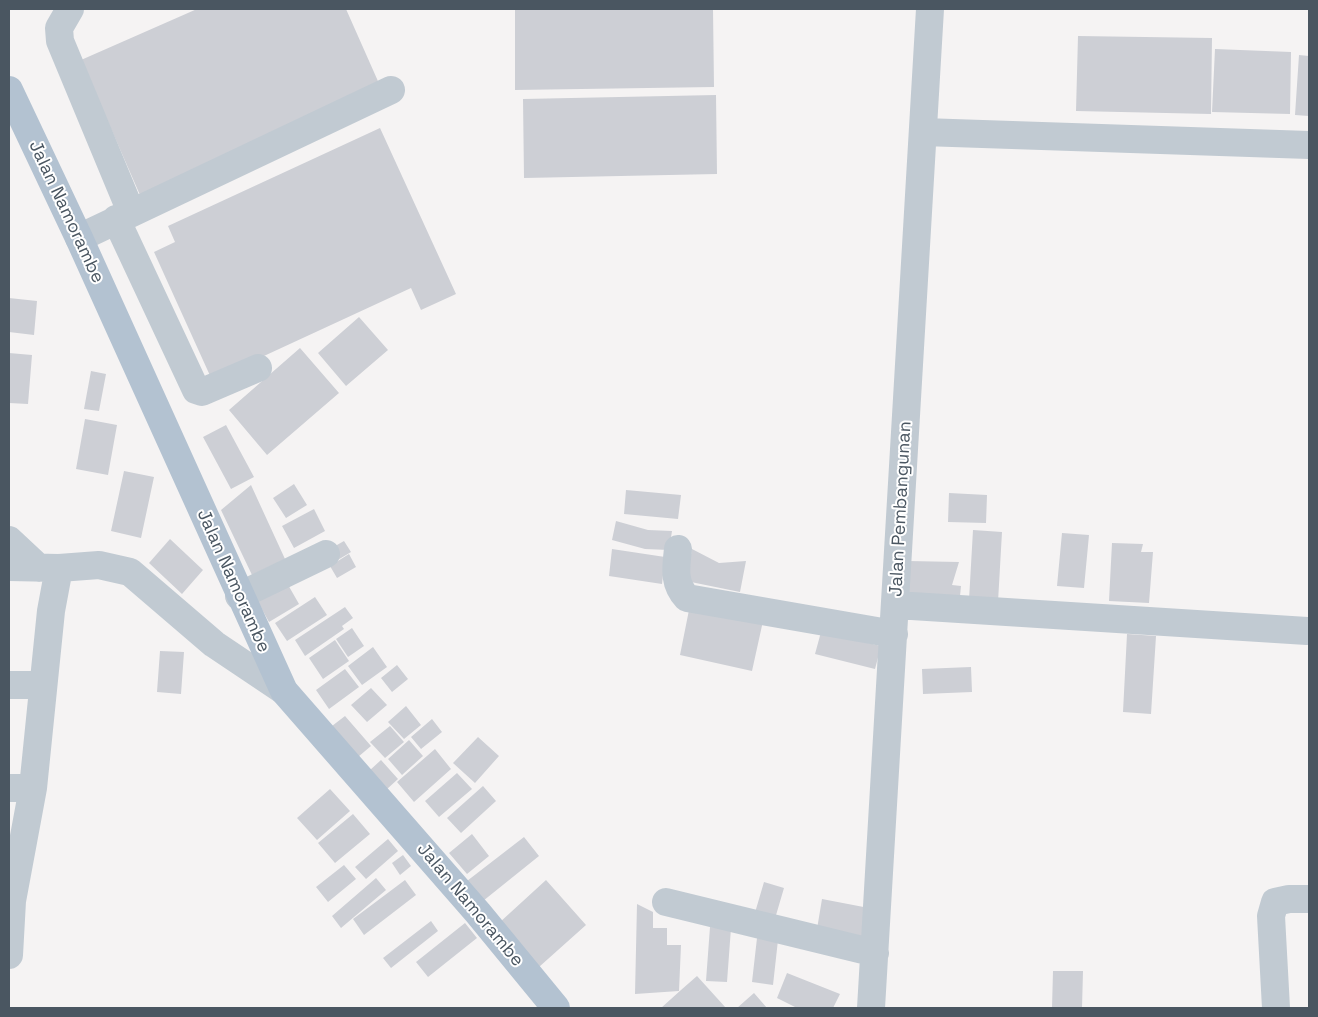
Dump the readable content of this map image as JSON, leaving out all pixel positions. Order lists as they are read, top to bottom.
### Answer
{
  "streets": {
    "main road": ["Jalan Namorambe"],
    "street": ["Jalan Pembangunan"]
  }
}
